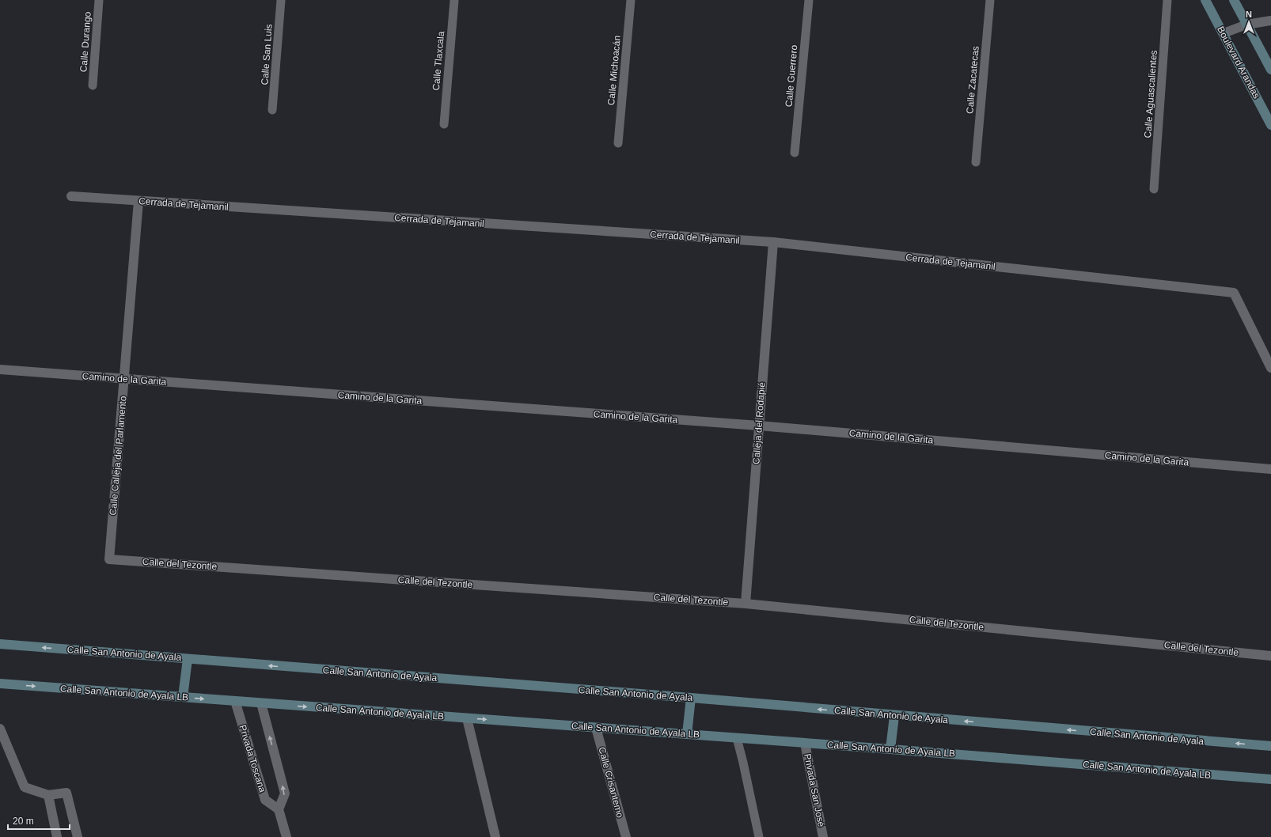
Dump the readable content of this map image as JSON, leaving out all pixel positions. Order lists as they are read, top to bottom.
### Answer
{
  "streets": {
    "street": [
      "Boulevard Arandas",
      "Cerrada de Tejamanil",
      "Camino de la Garita",
      "Calleja del Rodapié",
      "Calle Calleja del Parlamento",
      "Calle del Tezontle",
      "Calle San Antonio de Ayala",
      "Calle San Antonio de Ayala LB",
      "Privada Toscana",
      "Calle Crisantemo",
      "Privada San José"
    ],
    "lane": [
      "Calle Durango",
      "Calle San Luis",
      "Calle Tlaxcala",
      "Calle Michoacán",
      "Calle Guerrero",
      "Calle Zacatecas",
      "Calle Aguascalientes"
    ]
  },
  "crossings": [
    ["Cerrada de Tejamanil", "Calleja del Rodapié"],
    ["Cerrada de Tejamanil", "Calle Calleja del Parlamento"],
    ["Camino de la Garita", "Calleja del Rodapié"],
    ["Camino de la Garita", "Calle Calleja del Parlamento"],
    ["Calleja del Rodapié", "Calle del Tezontle"],
    ["Calle Calleja del Parlamento", "Calle del Tezontle"],
    ["Calle San Antonio de Ayala LB", "Privada Toscana"],
    ["Calle San Antonio de Ayala LB", "Calle Crisantemo"],
    ["Calle San Antonio de Ayala LB", "Privada San José"]
  ],
  "one_way": ["Calle San Antonio de Ayala", "Calle San Antonio de Ayala LB"],
  "scale_bar": "20 m",
  "north": "top"
}
